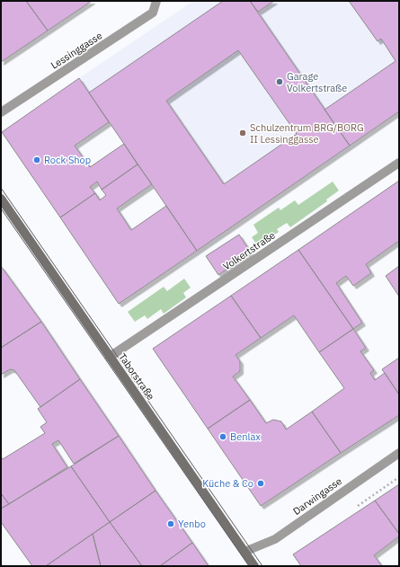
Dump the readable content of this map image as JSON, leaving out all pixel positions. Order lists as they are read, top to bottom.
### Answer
{
  "streets": {
    "main road": ["Taborstraße"],
    "street": ["Lessinggasse", "Volkertstraße", "Darwingasse"]
  },
  "crossings": [
    ["Volkertstraße", "Taborstraße"],
    ["Taborstraße", "Darwingasse"]
  ],
  "places": [
    "Garage Volkertstraße",
    "Schulzentrum BRG/BORG II Lessinggasse",
    "Rock Shop",
    "Benlax",
    "Küche & Co",
    "Yenbo"
  ]
}
